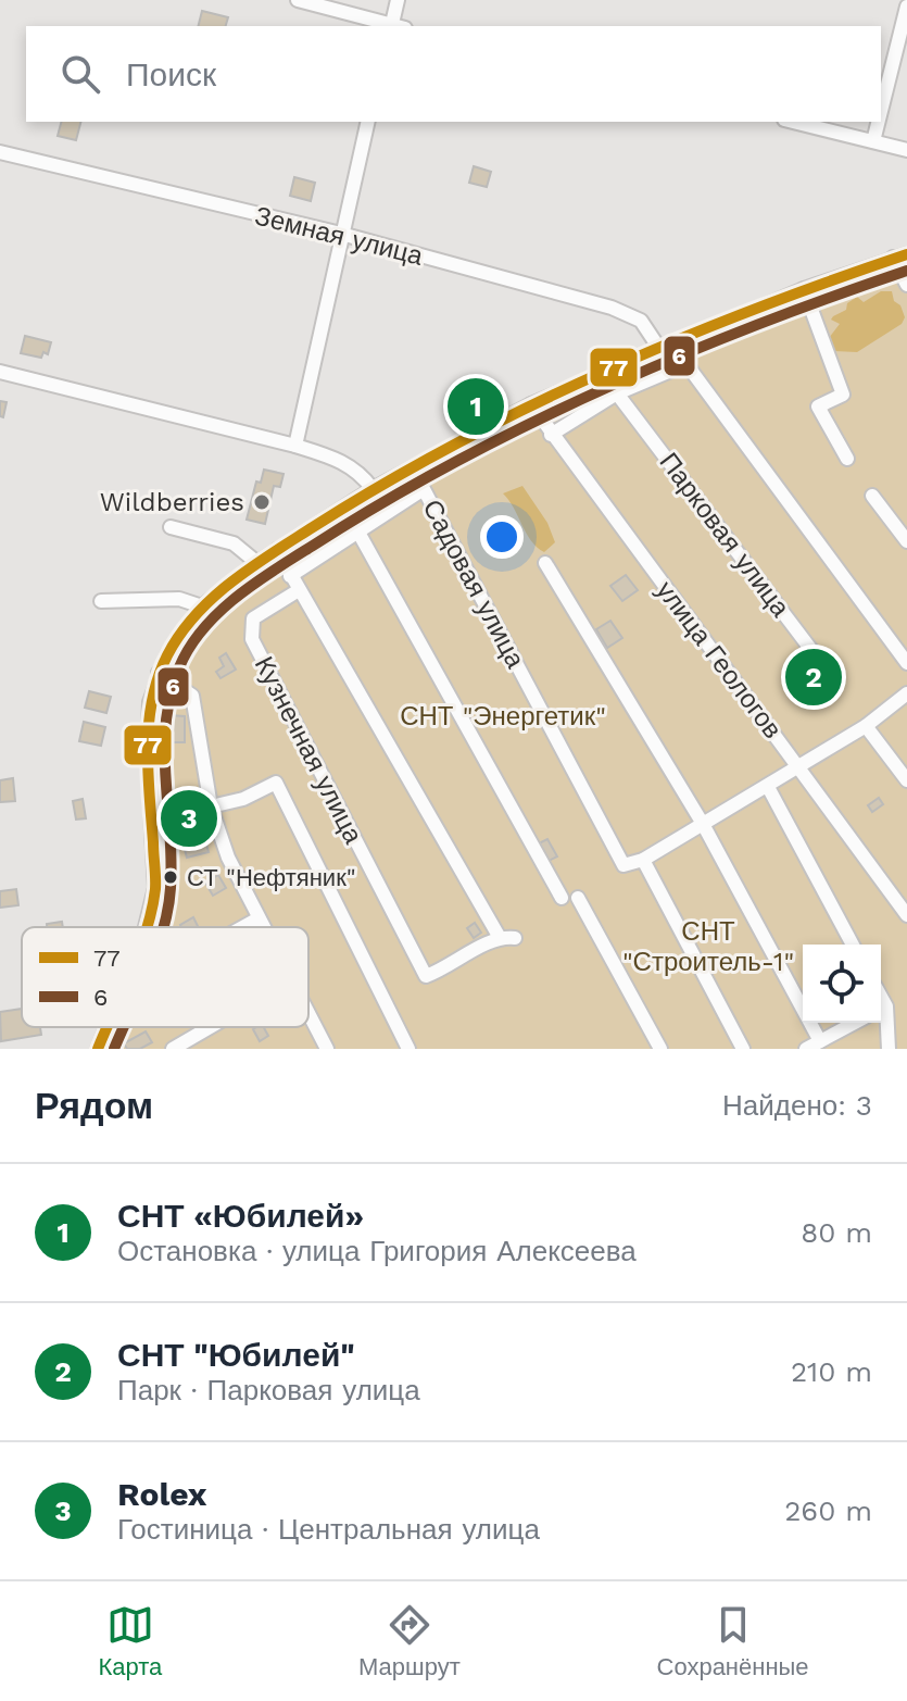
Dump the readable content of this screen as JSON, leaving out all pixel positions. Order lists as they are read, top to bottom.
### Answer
{
  "streets": {
    "street": [
      "Земная улица",
      "Парковая улица",
      "Садовая улица",
      "улица Геологов",
      "Кузнечная улица"
    ]
  },
  "parks": ["СНТ \"Энергетик\"", "СНТ \"Строитель-1\""],
  "places": ["Wildberries", "СТ \"Нефтяник\""],
  "lines": ["transit line 77", "transit line 6"],
  "legend": ["77", "6"],
  "page": {
    "search": "Поиск",
    "pins": ["1", "2", "3"],
    "heading": ["Рядом", "Найдено: 3"],
    "list": [
      {
        "mark": "1",
        "name": "СНТ «Юбилей»",
        "note": "Остановка · улица Григория Алексеева",
        "value": "80 m"
      },
      {
        "mark": "2",
        "name": "СНТ \"Юбилей\"",
        "note": "Парк · Парковая улица",
        "value": "210 m"
      },
      {
        "mark": "3",
        "name": "Rolex",
        "note": "Гостиница · Центральная улица",
        "value": "260 m"
      }
    ],
    "nav": ["Карта", "Маршрут", "Сохранённые"]
  }
}
